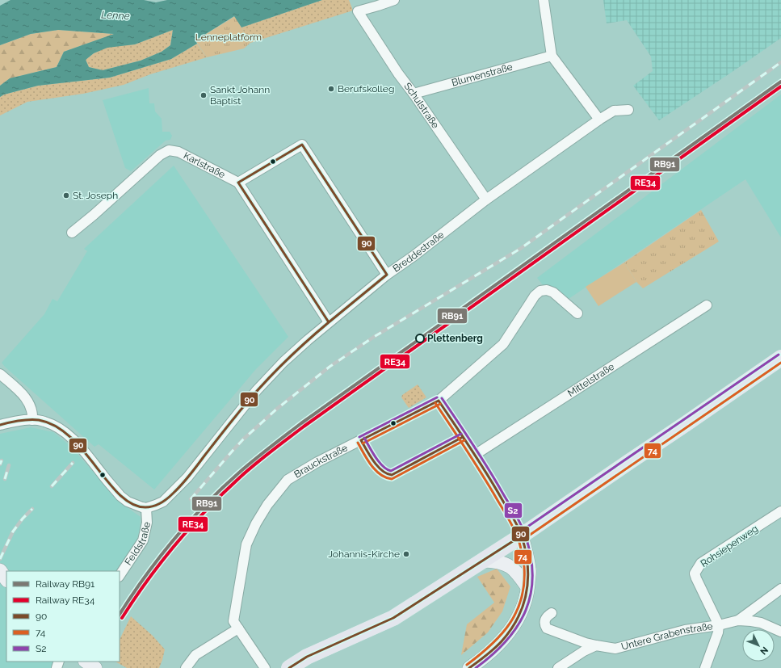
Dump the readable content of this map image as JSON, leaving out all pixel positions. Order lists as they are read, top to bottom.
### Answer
{
  "streets": {
    "street": [
      "Blumenstraße",
      "Schulstraße",
      "Karlstraße",
      "Breddestraße",
      "Mittelstraße",
      "Brauckstraße",
      "Feldstraße",
      "Rohsiepenweg",
      "Untere Grabenstraße"
    ]
  },
  "crossings": [
    ["Blumenstraße", "Schulstraße"],
    ["Schulstraße", "Breddestraße"],
    ["Karlstraße", "Breddestraße"],
    ["Breddestraße", "Feldstraße"],
    ["Rohsiepenweg", "Untere Grabenstraße"]
  ],
  "water": ["Lenne"],
  "parks": ["Lenneplatform"],
  "places": [
    "Berufskolleg",
    "Sankt Johann Baptist",
    "St. Joseph",
    "Plettenberg",
    "Johannis-Kirche"
  ],
  "lines": [
    "rail line RB91",
    "rail line RE34",
    "transit line 90",
    "transit line S2",
    "transit line 74"
  ],
  "legend": [
    "Railway RB91",
    "Railway RE34",
    "90",
    "74",
    "S2"
  ],
  "north": "bottom right"
}
